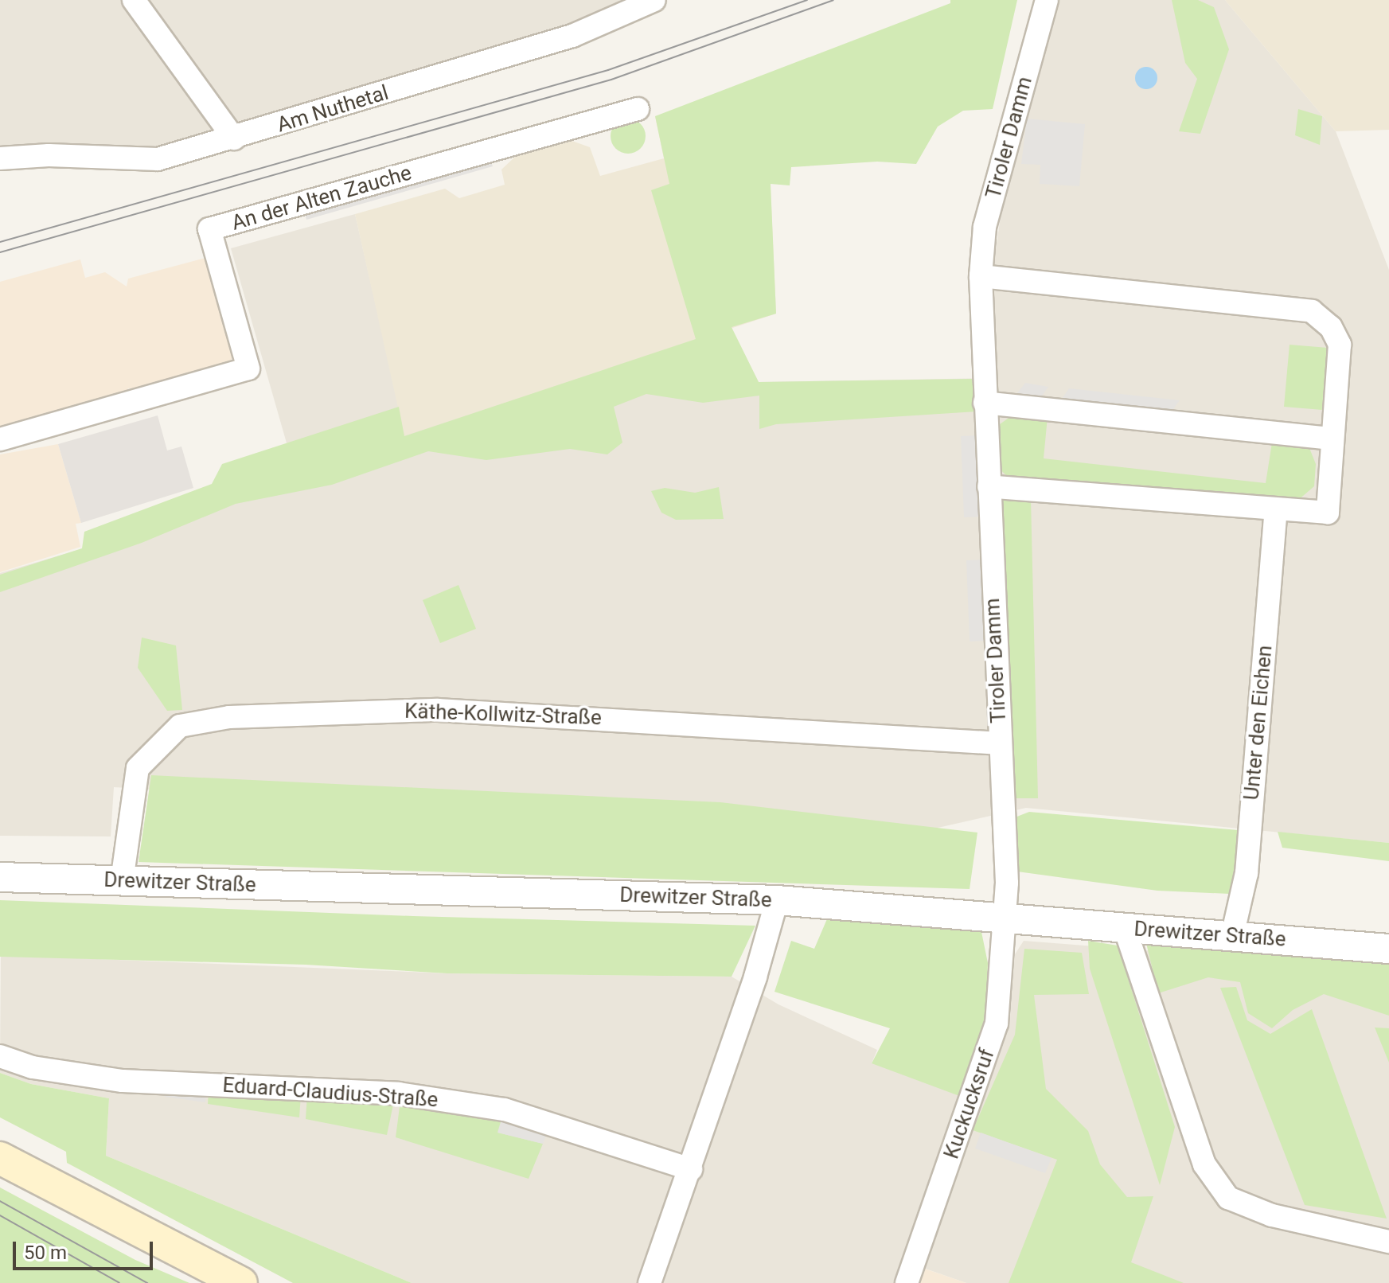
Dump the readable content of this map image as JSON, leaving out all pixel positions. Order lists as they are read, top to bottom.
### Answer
{
  "streets": {
    "street": [
      "Am Nuthetal",
      "Tiroler Damm",
      "An der Alten Zauche",
      "Käthe-Kollwitz-Straße",
      "Unter den Eichen",
      "Drewitzer Straße",
      "Eduard-Claudius-Straße",
      "Kuckucksruf"
    ]
  },
  "crossings": [
    ["Tiroler Damm", "Käthe-Kollwitz-Straße"],
    ["Tiroler Damm", "Drewitzer Straße"],
    ["Tiroler Damm", "Kuckucksruf"],
    ["Käthe-Kollwitz-Straße", "Drewitzer Straße"],
    ["Unter den Eichen", "Drewitzer Straße"],
    ["Drewitzer Straße", "Kuckucksruf"]
  ],
  "scale_bar": "50 m"
}
